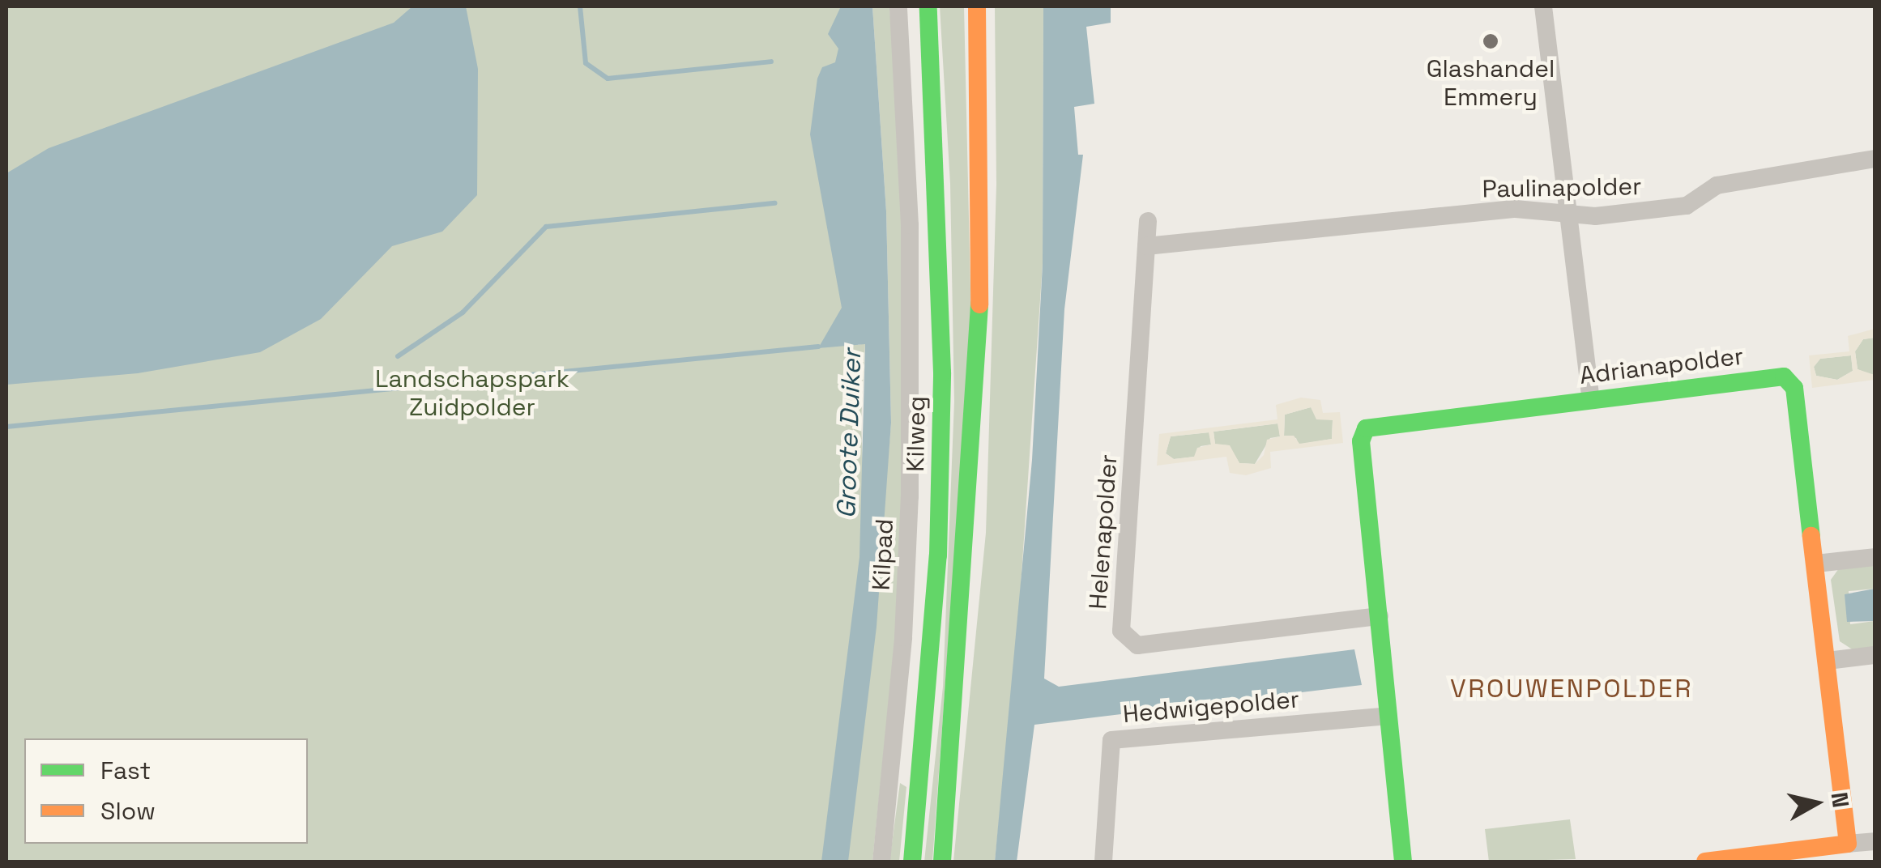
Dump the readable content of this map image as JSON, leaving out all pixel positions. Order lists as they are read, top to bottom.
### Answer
{
  "streets": {
    "main road": ["Adrianapolder", "Kilweg"],
    "street": [
      "Paulinapolder",
      "Helenapolder",
      "Kilpad",
      "Hedwigepolder"
    ]
  },
  "crossings": [
    ["Paulinapolder", "Helenapolder"],
    ["Adrianapolder", "Helenapolder"],
    ["Adrianapolder", "Hedwigepolder"]
  ],
  "districts": ["VROUWENPOLDER"],
  "water": ["Groote Duiker"],
  "parks": ["Landschapspark Zuidpolder"],
  "places": ["Glashandel Emmery"],
  "legend": ["Fast", "Slow"],
  "north": "right"
}
